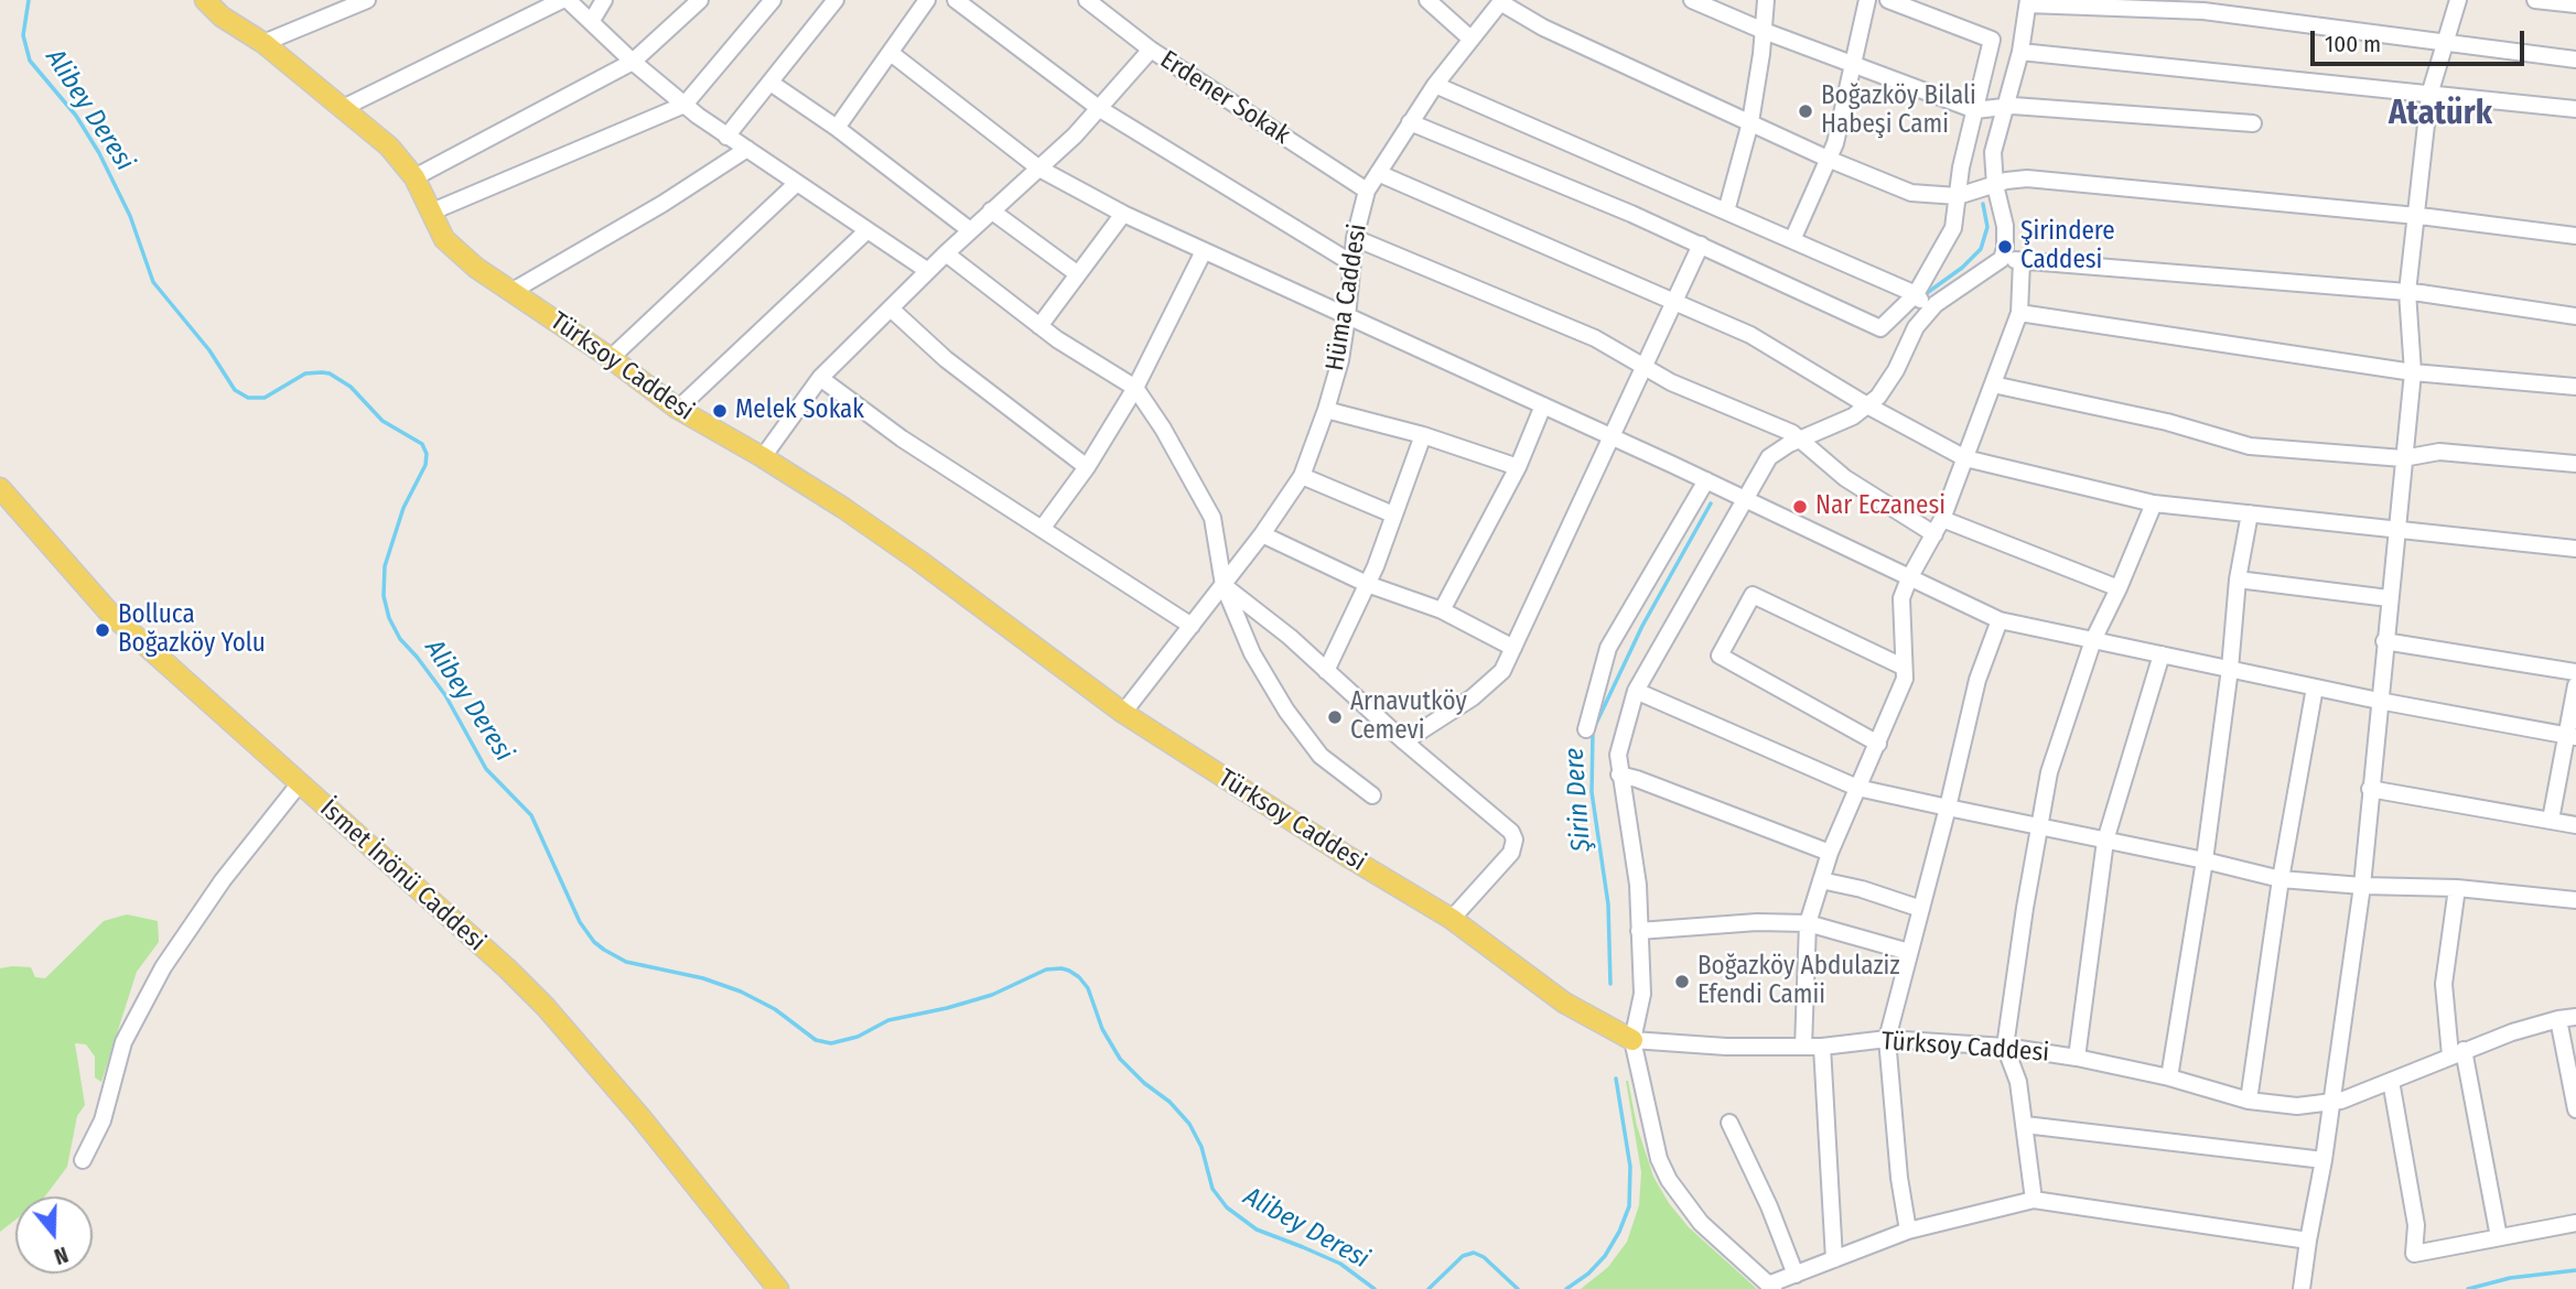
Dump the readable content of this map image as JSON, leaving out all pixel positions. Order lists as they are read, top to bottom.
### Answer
{
  "streets": {
    "main road": ["Türksoy Caddesi", "İsmet İnönü Caddesi"],
    "street": ["Erdener Sokak", "Hüma Caddesi"]
  },
  "crossings": [
    ["Erdener Sokak", "Hüma Caddesi"],
    ["Hüma Caddesi", "Türksoy Caddesi"]
  ],
  "districts": ["Atatürk"],
  "water": ["Alibey Deresi", "Şirin Dere"],
  "places": [
    "Boğazköy Bilali Habeşi Cami",
    "Şirindere Caddesi",
    "Melek Sokak",
    "Nar Eczanesi",
    "Bolluca Boğazköy Yolu",
    "Arnavutköy Cemevi",
    "Boğazköy Abdulaziz Efendi Camii"
  ],
  "scale_bar": "100 m",
  "north": "bottom"
}
